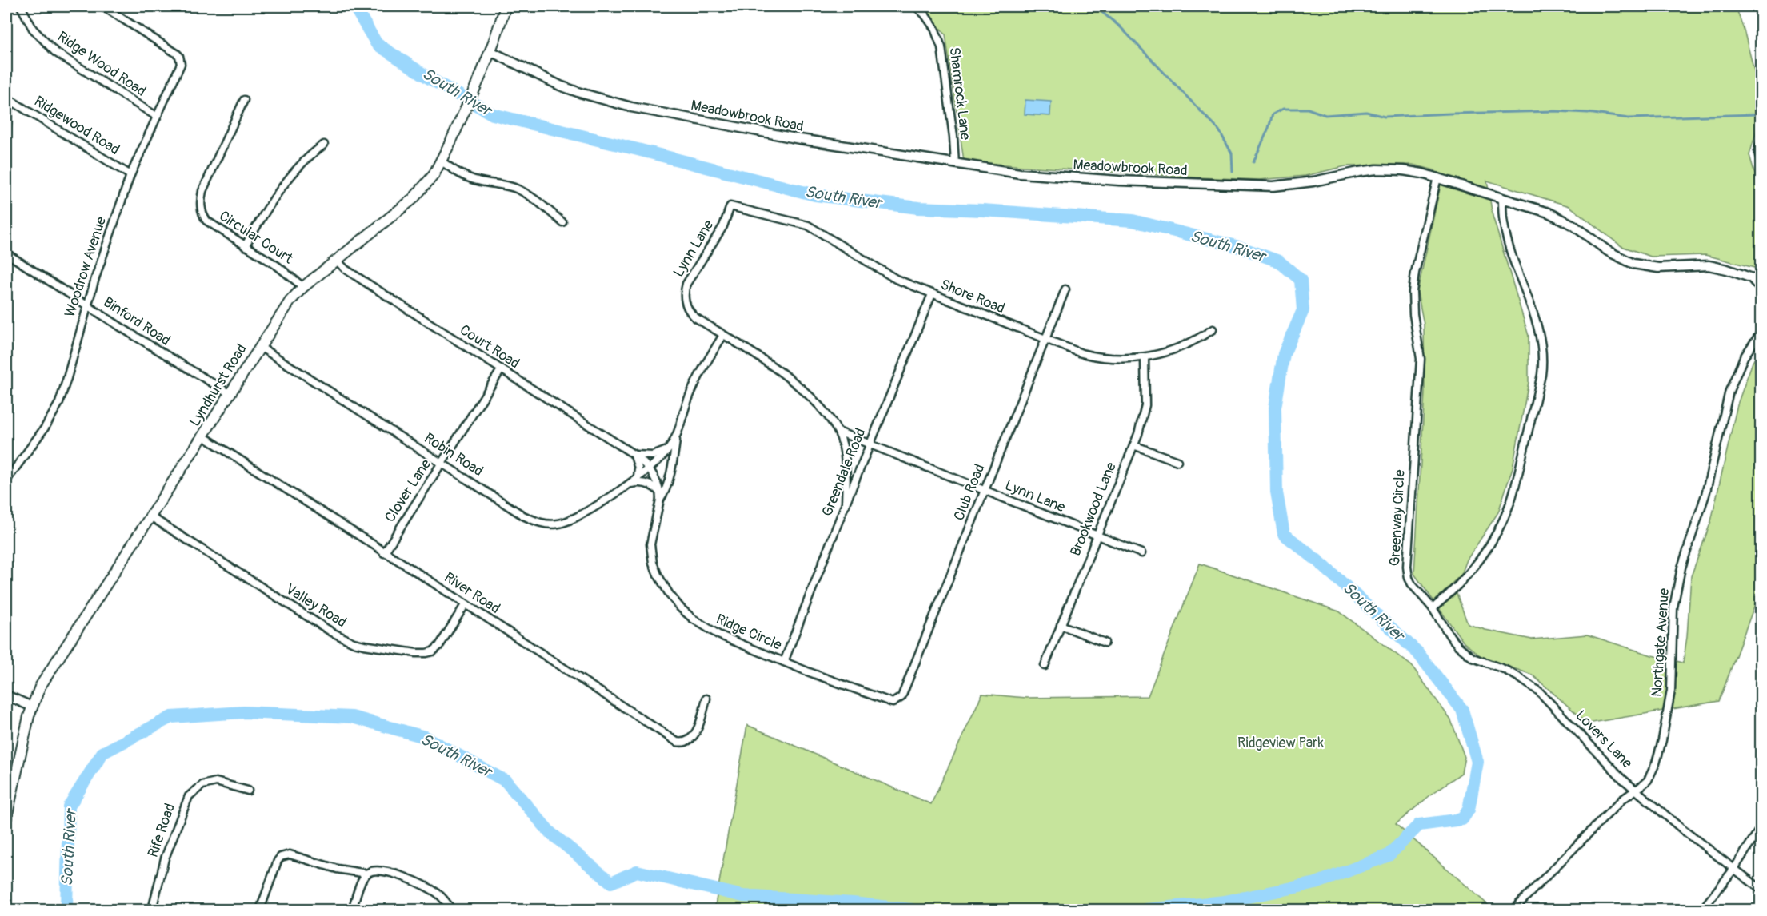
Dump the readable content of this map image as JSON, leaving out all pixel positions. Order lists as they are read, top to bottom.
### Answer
{
  "streets": {
    "main road": ["Lyndhurst Road"],
    "street": [
      "Ridge Wood Road",
      "Shamrock Lane",
      "Meadowbrook Road",
      "Ridgewood Road",
      "Circular Court",
      "Lynn Lane",
      "Woodrow Avenue",
      "Shore Road",
      "Binford Road",
      "Court Road",
      "Robin Road",
      "Greendale Road",
      "Clover Lane",
      "Club Road",
      "Brookwood Lane",
      "Greenway Circle",
      "River Road",
      "Valley Road",
      "Ridge Circle",
      "Northgate Avenue",
      "Lovers Lane",
      "Rife Road"
    ]
  },
  "crossings": [
    ["Ridge Wood Road", "Woodrow Avenue"],
    ["Shamrock Lane", "Meadowbrook Road"],
    ["Meadowbrook Road", "Lyndhurst Road"],
    ["Meadowbrook Road", "Greenway Circle"],
    ["Ridgewood Road", "Woodrow Avenue"],
    ["Circular Court", "Lyndhurst Road"],
    ["Lynn Lane", "Shore Road"],
    ["Lynn Lane", "Greendale Road"],
    ["Lynn Lane", "Club Road"],
    ["Lynn Lane", "Brookwood Lane"],
    ["Lynn Lane", "Ridge Circle"],
    ["Woodrow Avenue", "Binford Road"],
    ["Shore Road", "Greendale Road"],
    ["Shore Road", "Club Road"],
    ["Shore Road", "Brookwood Lane"],
    ["Binford Road", "Lyndhurst Road"],
    ["Court Road", "Lyndhurst Road"],
    ["Court Road", "Robin Road"],
    ["Court Road", "Clover Lane"],
    ["Court Road", "Ridge Circle"],
    ["Lyndhurst Road", "Robin Road"],
    ["Lyndhurst Road", "River Road"],
    ["Lyndhurst Road", "Valley Road"],
    ["Robin Road", "Clover Lane"],
    ["Robin Road", "Ridge Circle"],
    ["Greendale Road", "Ridge Circle"],
    ["Clover Lane", "River Road"],
    ["Club Road", "Ridge Circle"],
    ["Greenway Circle", "Lovers Lane"],
    ["River Road", "Valley Road"],
    ["Northgate Avenue", "Lovers Lane"]
  ],
  "water": ["South River"],
  "parks": ["Ridgeview Park"]
}
